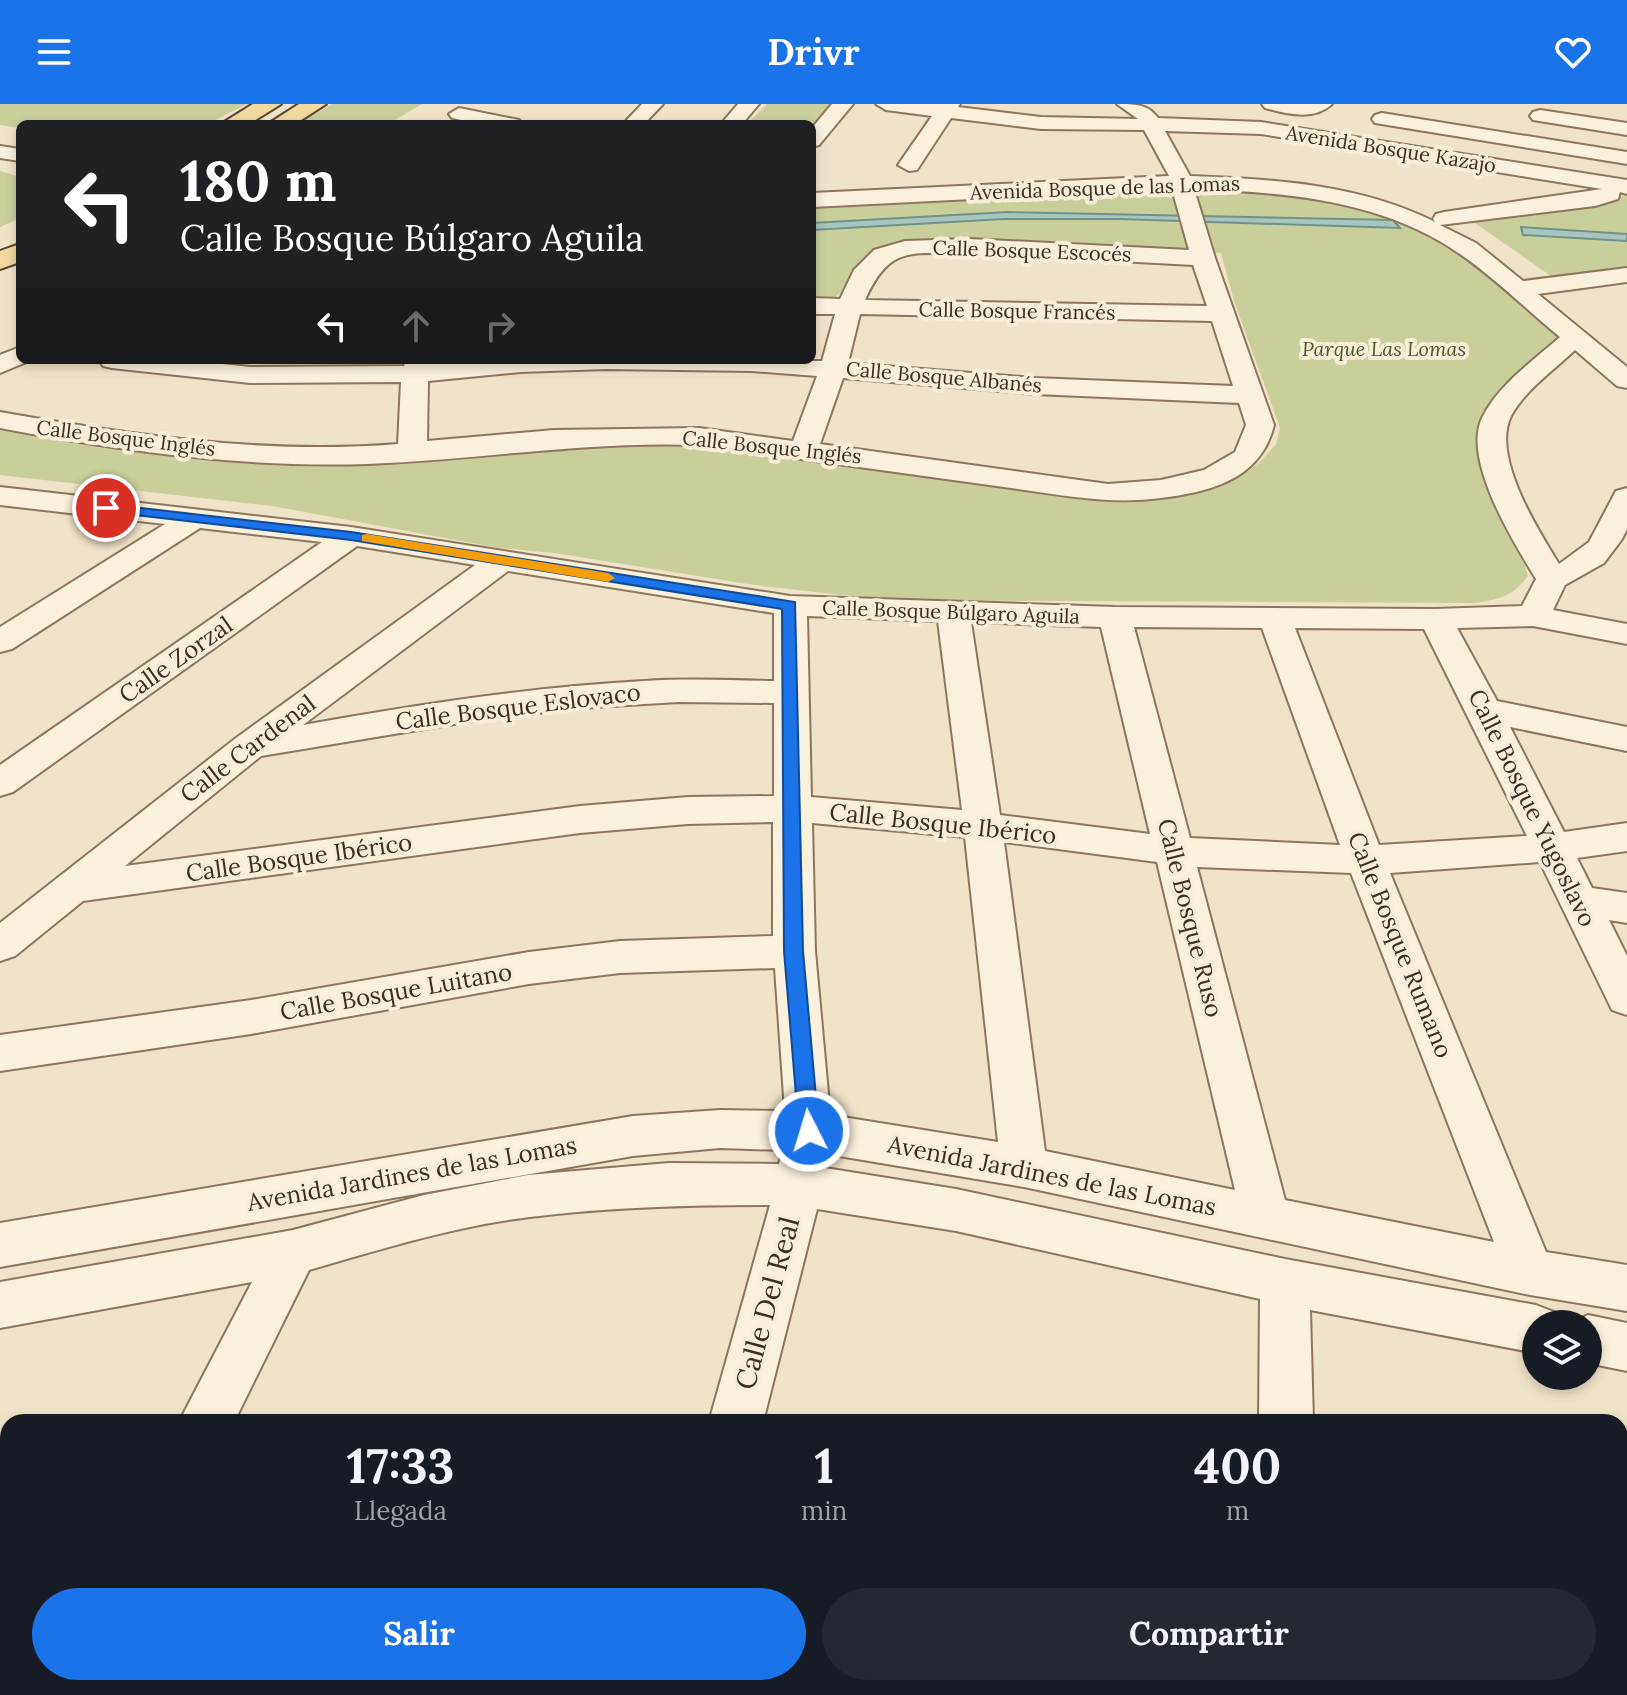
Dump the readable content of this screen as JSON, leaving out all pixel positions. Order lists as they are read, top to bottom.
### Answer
{
  "streets": {
    "street": [
      "Avenida Bosque Kazajo",
      "Avenida Bosque de las Lomas",
      "Calle Bosque Escocés",
      "Calle Bosque Francés",
      "Calle Bosque Albanés",
      "Calle Bosque Inglés",
      "Calle Bosque Búlgaro Aguila",
      "Calle Zorzal",
      "Calle Bosque Eslovaco",
      "Calle Cardenal",
      "Calle Bosque Yugoslavo",
      "Calle Bosque Ibérico",
      "Calle Bosque Ruso",
      "Calle Bosque Rumano",
      "Calle Bosque Luitano",
      "Avenida Jardines de las Lomas",
      "Calle Del Real"
    ]
  },
  "crossings": [
    ["Avenida Bosque Kazajo", "Calle Bosque Inglés"],
    ["Avenida Bosque de las Lomas", "Calle Bosque Inglés"],
    ["Calle Bosque Escocés", "Calle Bosque Francés"],
    ["Calle Bosque Escocés", "Calle Bosque Albanés"],
    ["Calle Bosque Escocés", "Calle Bosque Inglés"],
    ["Calle Bosque Francés", "Calle Bosque Inglés"],
    ["Calle Bosque Albanés", "Calle Bosque Inglés"],
    ["Calle Bosque Búlgaro Aguila", "Calle Zorzal"],
    ["Calle Bosque Búlgaro Aguila", "Calle Cardenal"],
    ["Calle Bosque Búlgaro Aguila", "Calle Bosque Yugoslavo"],
    ["Calle Bosque Búlgaro Aguila", "Calle Bosque Ruso"],
    ["Calle Bosque Búlgaro Aguila", "Calle Bosque Rumano"],
    ["Calle Bosque Búlgaro Aguila", "Calle Del Real"],
    ["Calle Bosque Eslovaco", "Calle Cardenal"],
    ["Calle Bosque Eslovaco", "Calle Del Real"],
    ["Calle Cardenal", "Calle Bosque Ibérico"],
    ["Calle Bosque Yugoslavo", "Calle Bosque Ibérico"],
    ["Calle Bosque Ibérico", "Calle Bosque Ruso"],
    ["Calle Bosque Ibérico", "Calle Bosque Rumano"],
    ["Calle Bosque Ibérico", "Calle Del Real"],
    ["Calle Bosque Ruso", "Avenida Jardines de las Lomas"],
    ["Calle Bosque Rumano", "Avenida Jardines de las Lomas"],
    ["Calle Bosque Luitano", "Calle Del Real"],
    ["Avenida Jardines de las Lomas", "Calle Del Real"]
  ],
  "parks": ["Parque Las Lomas"],
  "page": {
    "header": "Drivr",
    "turn": ["180 m", "Calle Bosque Búlgaro Aguila"],
    "eta": [
      "17:33",
      "Llegada",
      "1",
      "min",
      "400",
      "m"
    ],
    "buttons": ["Salir", "Compartir"]
  }
}
